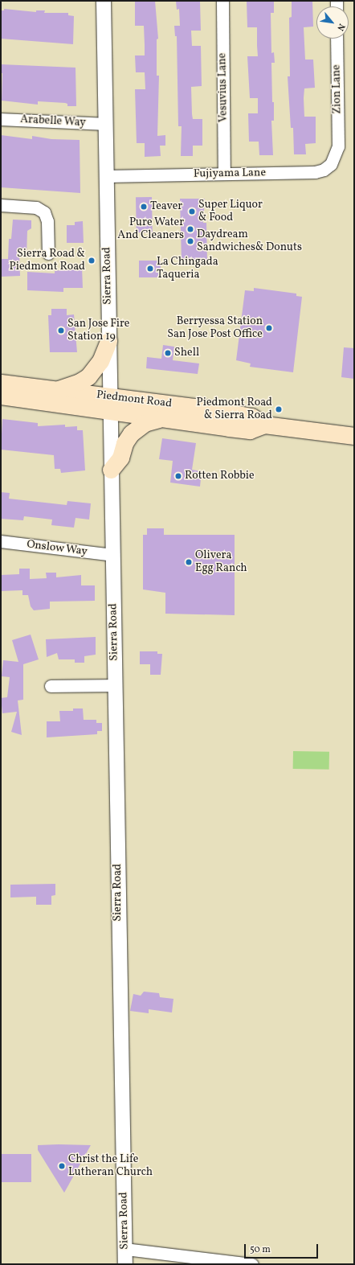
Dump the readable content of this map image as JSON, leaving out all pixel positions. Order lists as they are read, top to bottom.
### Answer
{
  "streets": {
    "main road": ["Piedmont Road"],
    "street": [
      "Vesuvius Lane",
      "Zion Lane",
      "Arabelle Way",
      "Fujiyama Lane",
      "Sierra Road",
      "Onslow Way"
    ]
  },
  "crossings": [
    ["Vesuvius Lane", "Fujiyama Lane"],
    ["Zion Lane", "Fujiyama Lane"],
    ["Arabelle Way", "Sierra Road"],
    ["Fujiyama Lane", "Sierra Road"],
    ["Sierra Road", "Piedmont Road"],
    ["Sierra Road", "Onslow Way"]
  ],
  "places": [
    "Teaver",
    "Super Liquor & Food",
    "Pure Water And Cleaners",
    "Daydream Sandwiches& Donuts",
    "Sierra Road & Piedmont Road",
    "La Chingada Taqueria",
    "Berryessa Station San Jose Post Office",
    "San Jose Fire Station 19",
    "Shell",
    "Piedmont Road & Sierra Road",
    "Rotten Robbie",
    "Olivera Egg Ranch",
    "Christ the Life Lutheran Church"
  ],
  "scale_bar": "50 m",
  "north": "bottom right"
}
